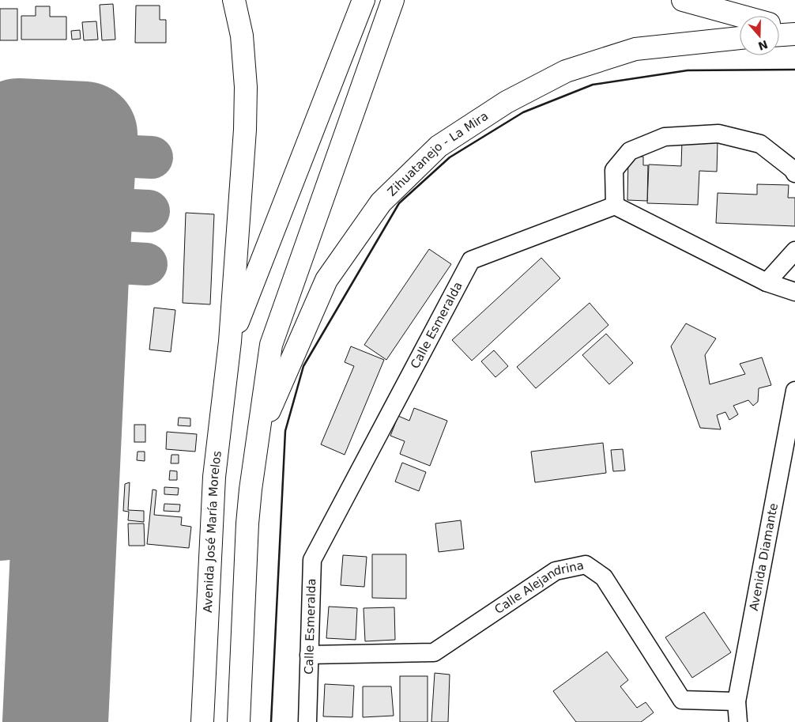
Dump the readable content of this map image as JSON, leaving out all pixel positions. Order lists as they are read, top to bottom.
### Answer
{
  "streets": {
    "main road": ["Zihuatanejo - La Mira", "Avenida José María Morelos"],
    "street": ["Calle Esmeralda", "Avenida Diamante", "Calle Alejandrina"]
  },
  "crossings": [
    ["Calle Esmeralda", "Calle Alejandrina"],
    ["Avenida Diamante", "Calle Alejandrina"]
  ],
  "north": "bottom"
}
